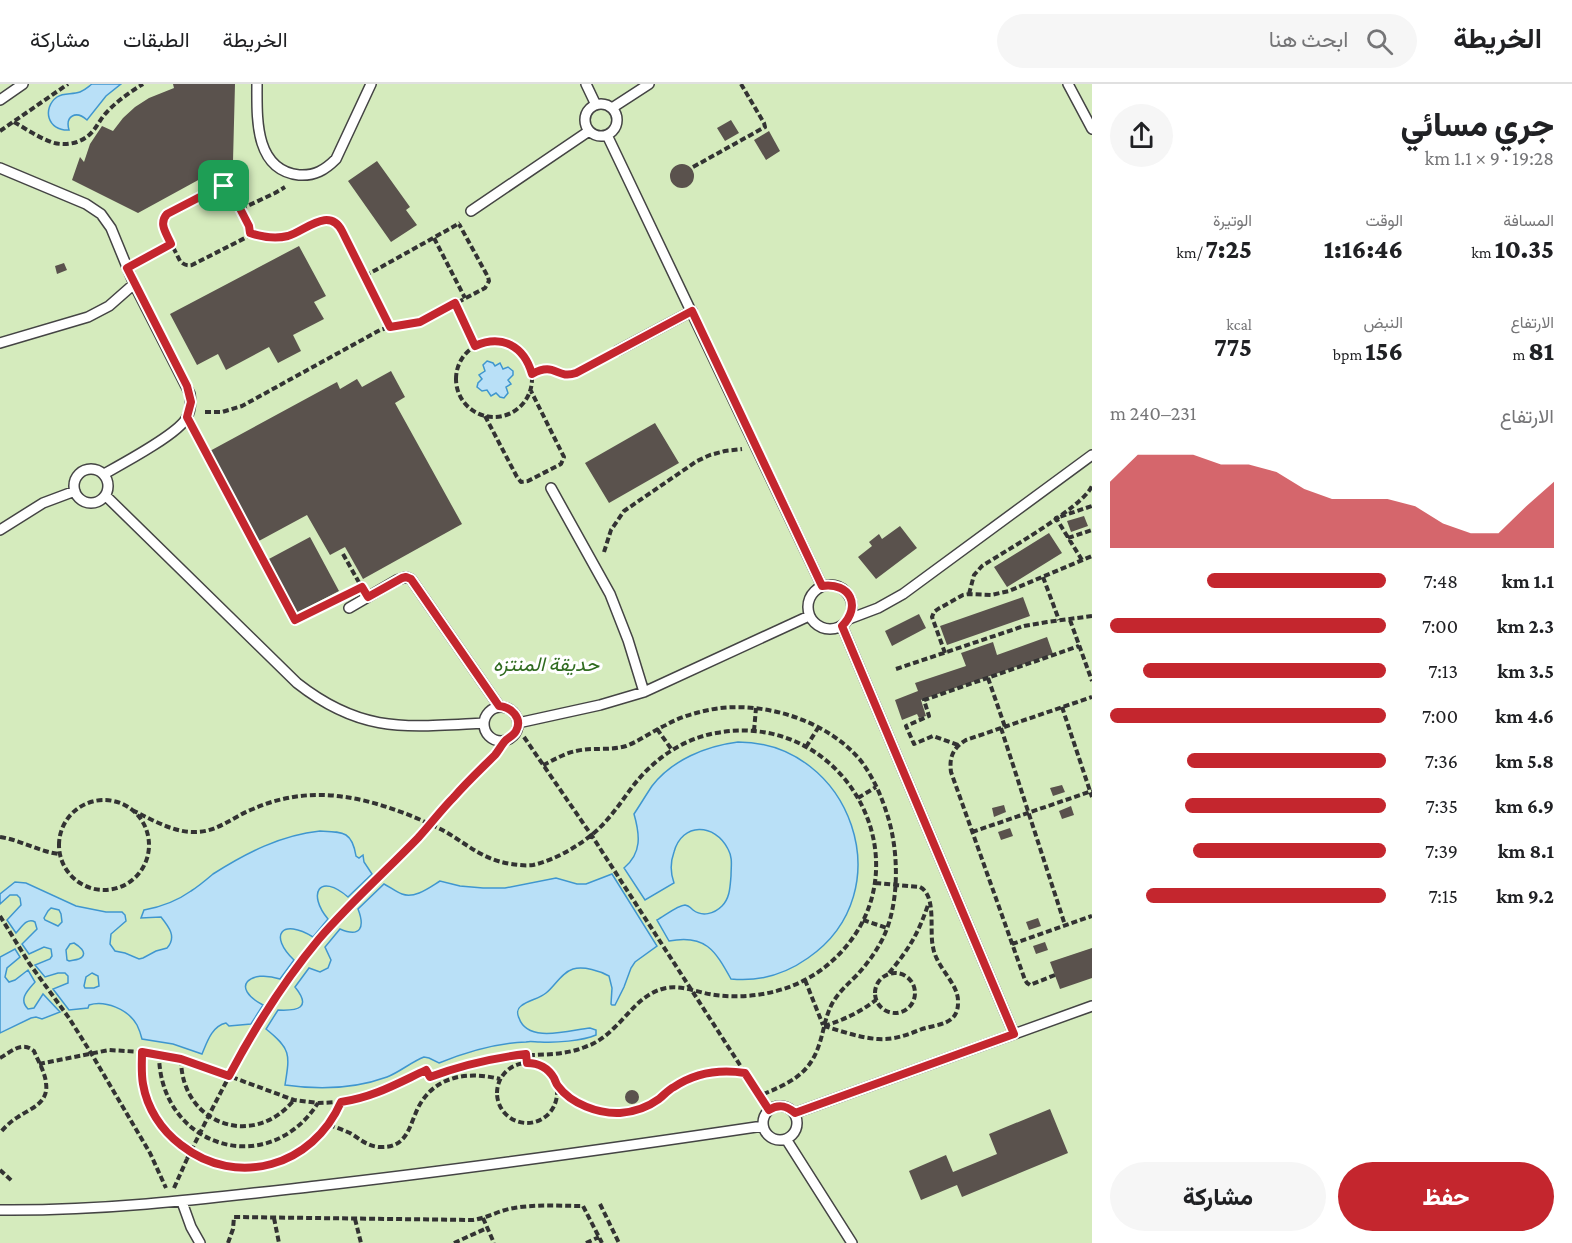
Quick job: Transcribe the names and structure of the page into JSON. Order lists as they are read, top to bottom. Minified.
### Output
{"parks":["حديقة المنتزه"],"page":{"header":"الخريطة","search":"ابحث هنا","nav":["الخريطة","الطبقات","مشاركة"],"heading":["جري مسائي","19:28 · 9 × 1.1 km"],"stats":[["المسافة","10.35 km"],["الوقت","1:16:46"],["الوتيرة","7:25 /km"],["الارتفاع","81 m"],["النبض","156 bpm"],["kcal","775"]],"chart":["الارتفاع","231–240 m"],"list":[{"name":"1.1 km","note":"7:48"},{"name":"2.3 km","note":"7:00"},{"name":"3.5 km","note":"7:13"},{"name":"4.6 km","note":"7:00"},{"name":"5.8 km","note":"7:36"},{"name":"6.9 km","note":"7:35"},{"name":"8.1 km","note":"7:39"},{"name":"9.2 km","note":"7:15"}],"buttons":["حفظ","مشاركة"]}}
